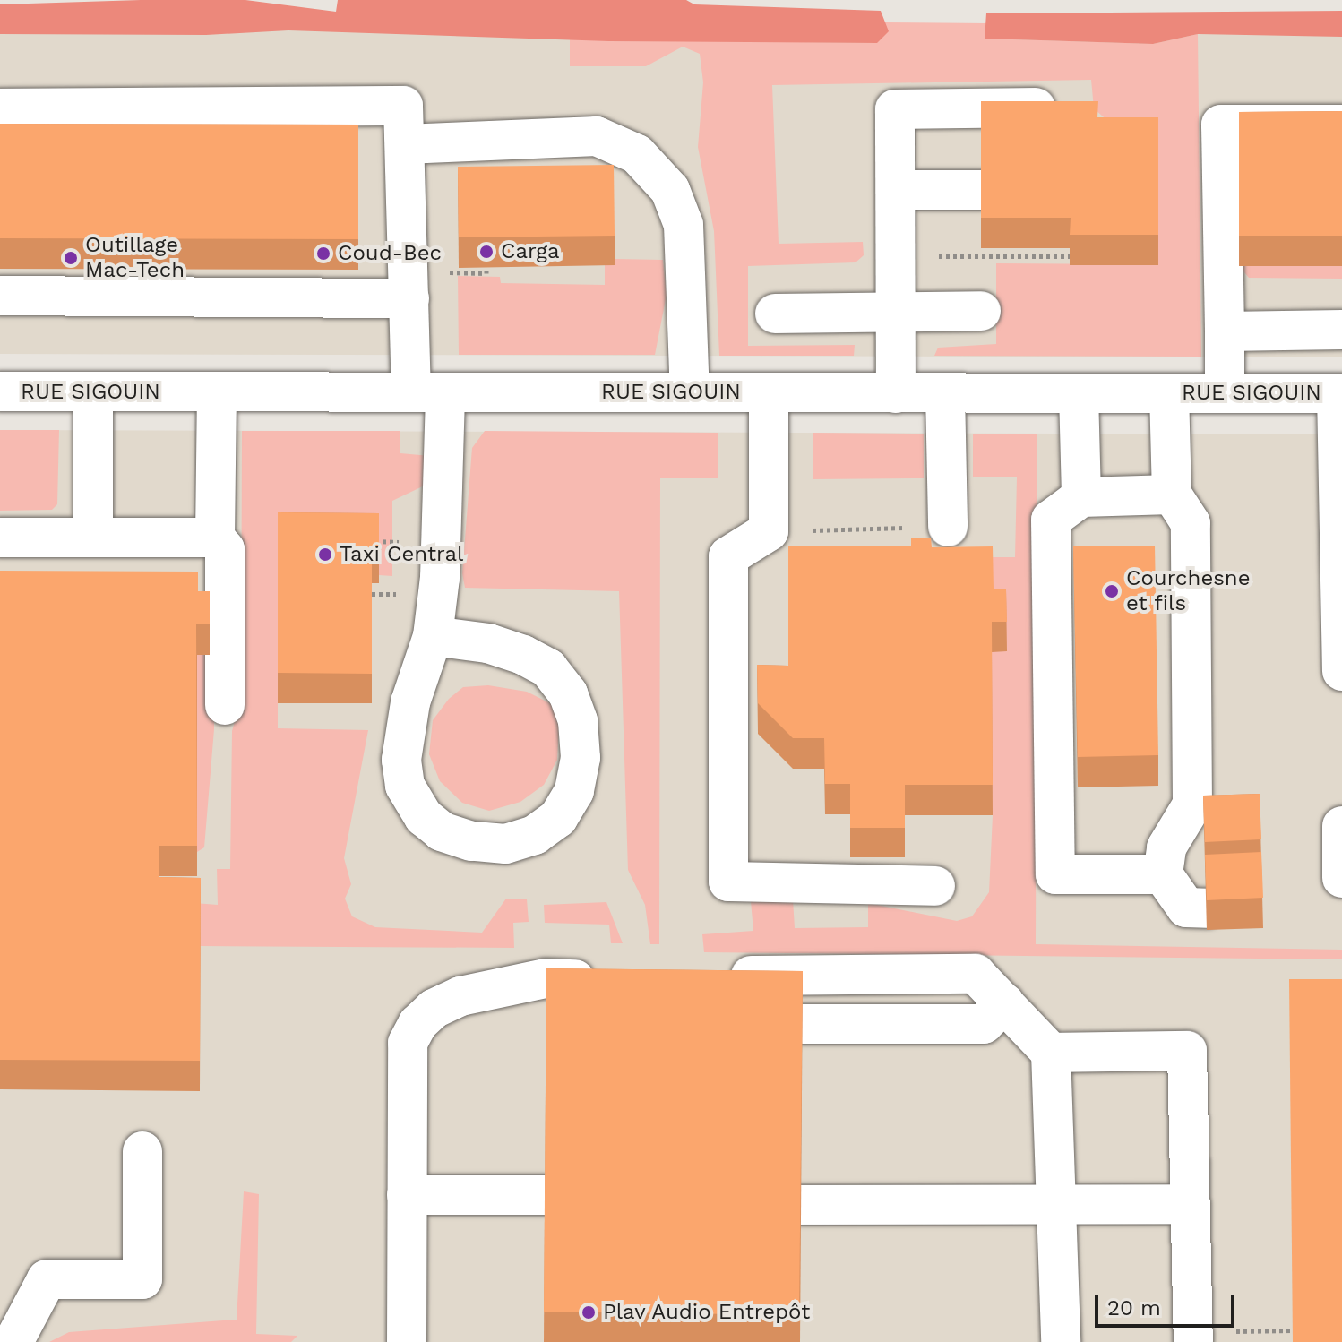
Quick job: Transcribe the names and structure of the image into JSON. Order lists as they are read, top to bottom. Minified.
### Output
{"streets":{"street":["RUE SIGOUIN"]},"places":["Carga","Coud-Bec","Outillage Mac-Tech","Taxi Central","Courchesne et fils","Plav Audio Entrepôt"],"scale_bar":"20 m"}
